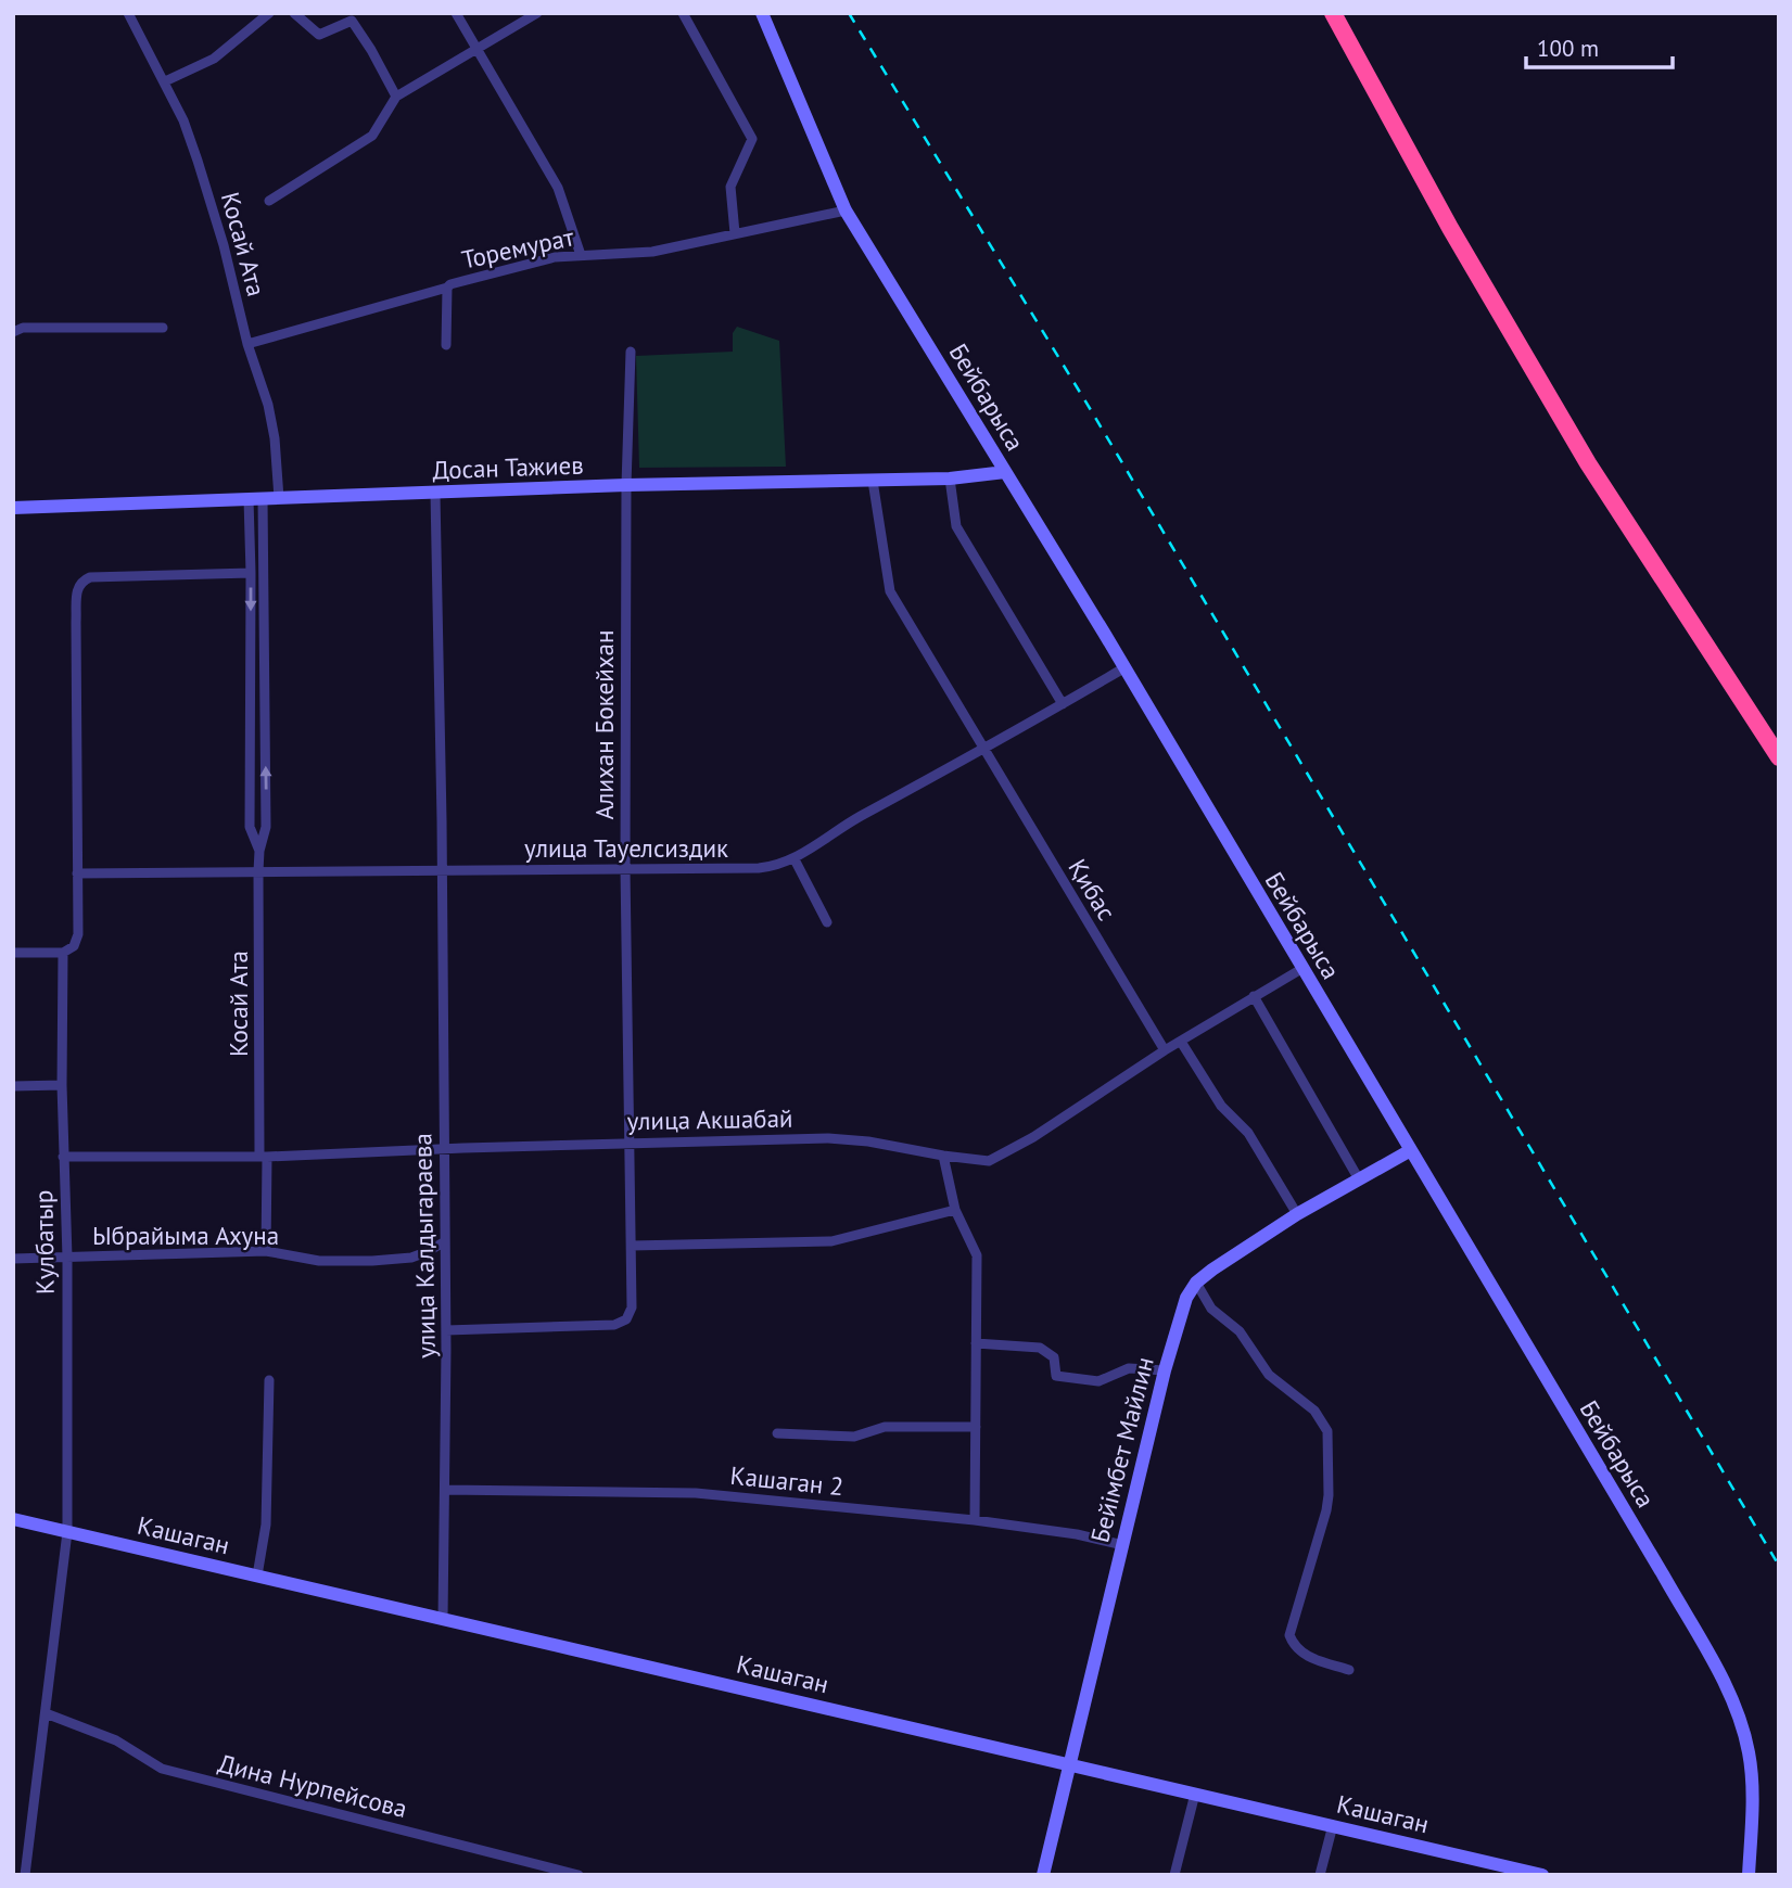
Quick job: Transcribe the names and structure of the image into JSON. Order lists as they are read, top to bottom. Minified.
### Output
{"streets":{"street":["Косай Ата","Торемурат","Бейбарыса","Досан Тажиев","Алихан Бокейхан","улица Тауелсиздик","Қибас","улица Акшабай","Ыбрайыма Ахуна","Кулбатыр","улица Калдыгараева","Бейімбет Майлин","Кашаган 2","Кашаган","Дина Нурпейсова"]},"crossings":[["Косай Ата","Торемурат"],["Косай Ата","Досан Тажиев"],["Косай Ата","улица Тауелсиздик"],["Косай Ата","улица Акшабай"],["Косай Ата","Ыбрайыма Ахуна"],["Торемурат","Бейбарыса"],["Бейбарыса","Досан Тажиев"],["Бейбарыса","улица Тауелсиздик"],["Бейбарыса","улица Акшабай"],["Бейбарыса","Бейімбет Майлин"],["Досан Тажиев","Алихан Бокейхан"],["Досан Тажиев","Қибас"],["Досан Тажиев","улица Калдыгараева"],["Алихан Бокейхан","улица Тауелсиздик"],["Алихан Бокейхан","улица Акшабай"],["Алихан Бокейхан","улица Калдыгараева"],["улица Тауелсиздик","Қибас"],["улица Тауелсиздик","улица Калдыгараева"],["Қибас","улица Акшабай"],["улица Акшабай","Кулбатыр"],["улица Акшабай","улица Калдыгараева"],["Ыбрайыма Ахуна","Кулбатыр"],["Ыбрайыма Ахуна","улица Калдыгараева"],["Кулбатыр","Кашаган"],["Кулбатыр","Дина Нурпейсова"],["улица Калдыгараева","Кашаган 2"],["улица Калдыгараева","Кашаган"],["Бейімбет Майлин","Кашаган 2"],["Бейімбет Майлин","Кашаган"]],"scale_bar":"100 m"}
